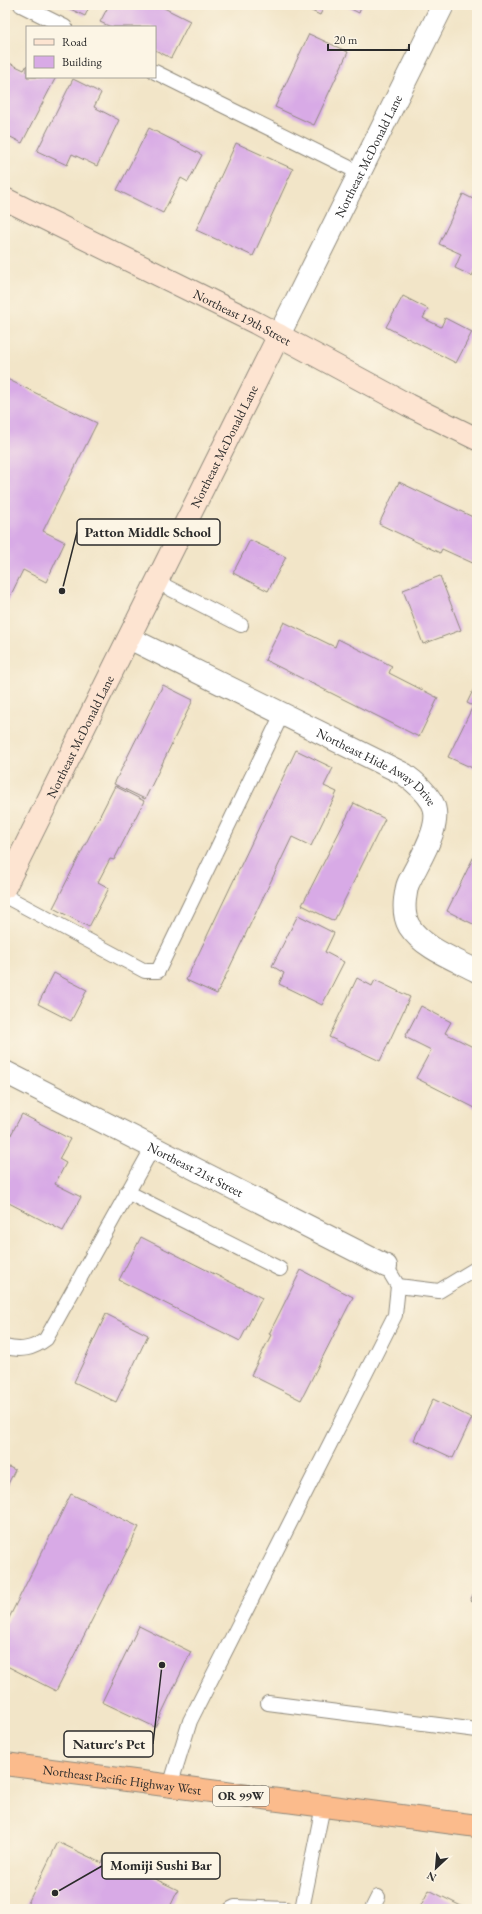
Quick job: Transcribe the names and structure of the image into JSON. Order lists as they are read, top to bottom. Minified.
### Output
{"streets":{"highway":["Northeast Pacific Highway West","OR 99W"],"street":["Northeast McDonald Lane","Northeast 19th Street","Northeast Hide Away Drive","Northeast 21st Street"]},"crossings":[["Northeast McDonald Lane","Northeast 19th Street"],["Northeast McDonald Lane","Northeast Hide Away Drive"]],"places":["Patton Middle School","Nature's Pet","Momiji Sushi Bar"],"legend":["Road","Building"],"scale_bar":"20 m","north":"bottom left"}
